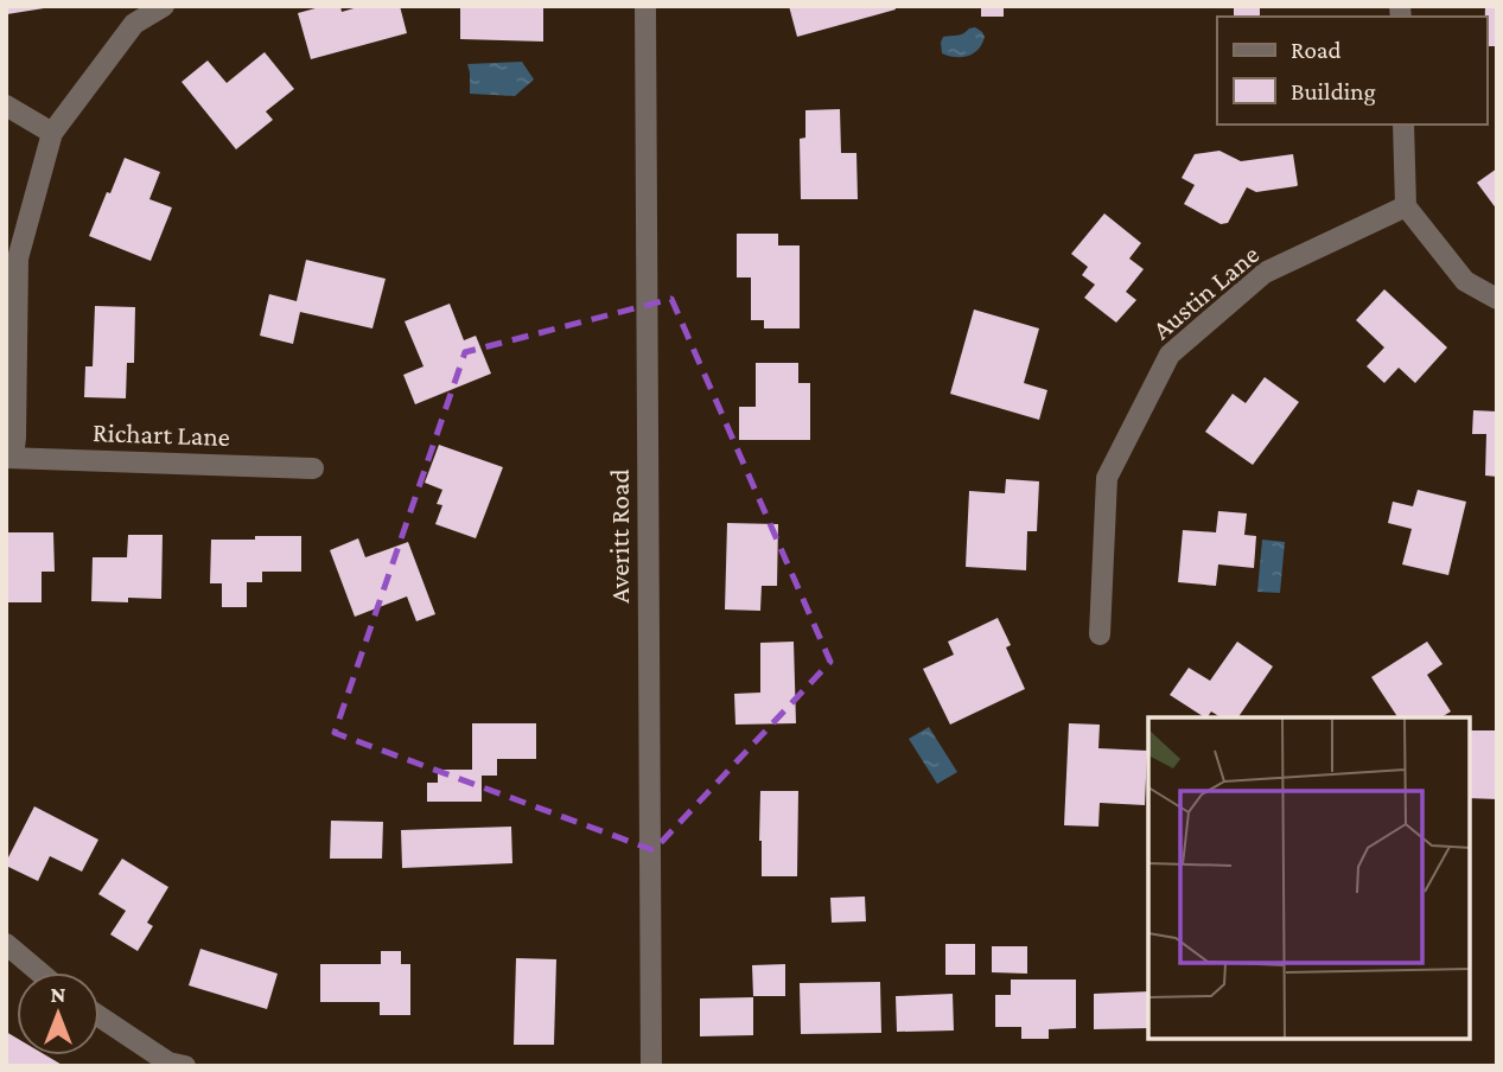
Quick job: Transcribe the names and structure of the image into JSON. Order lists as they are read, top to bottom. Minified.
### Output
{"streets":{"street":["Austin Lane","Richart Lane","Averitt Road"]},"legend":["Road","Building"],"north":"top"}
